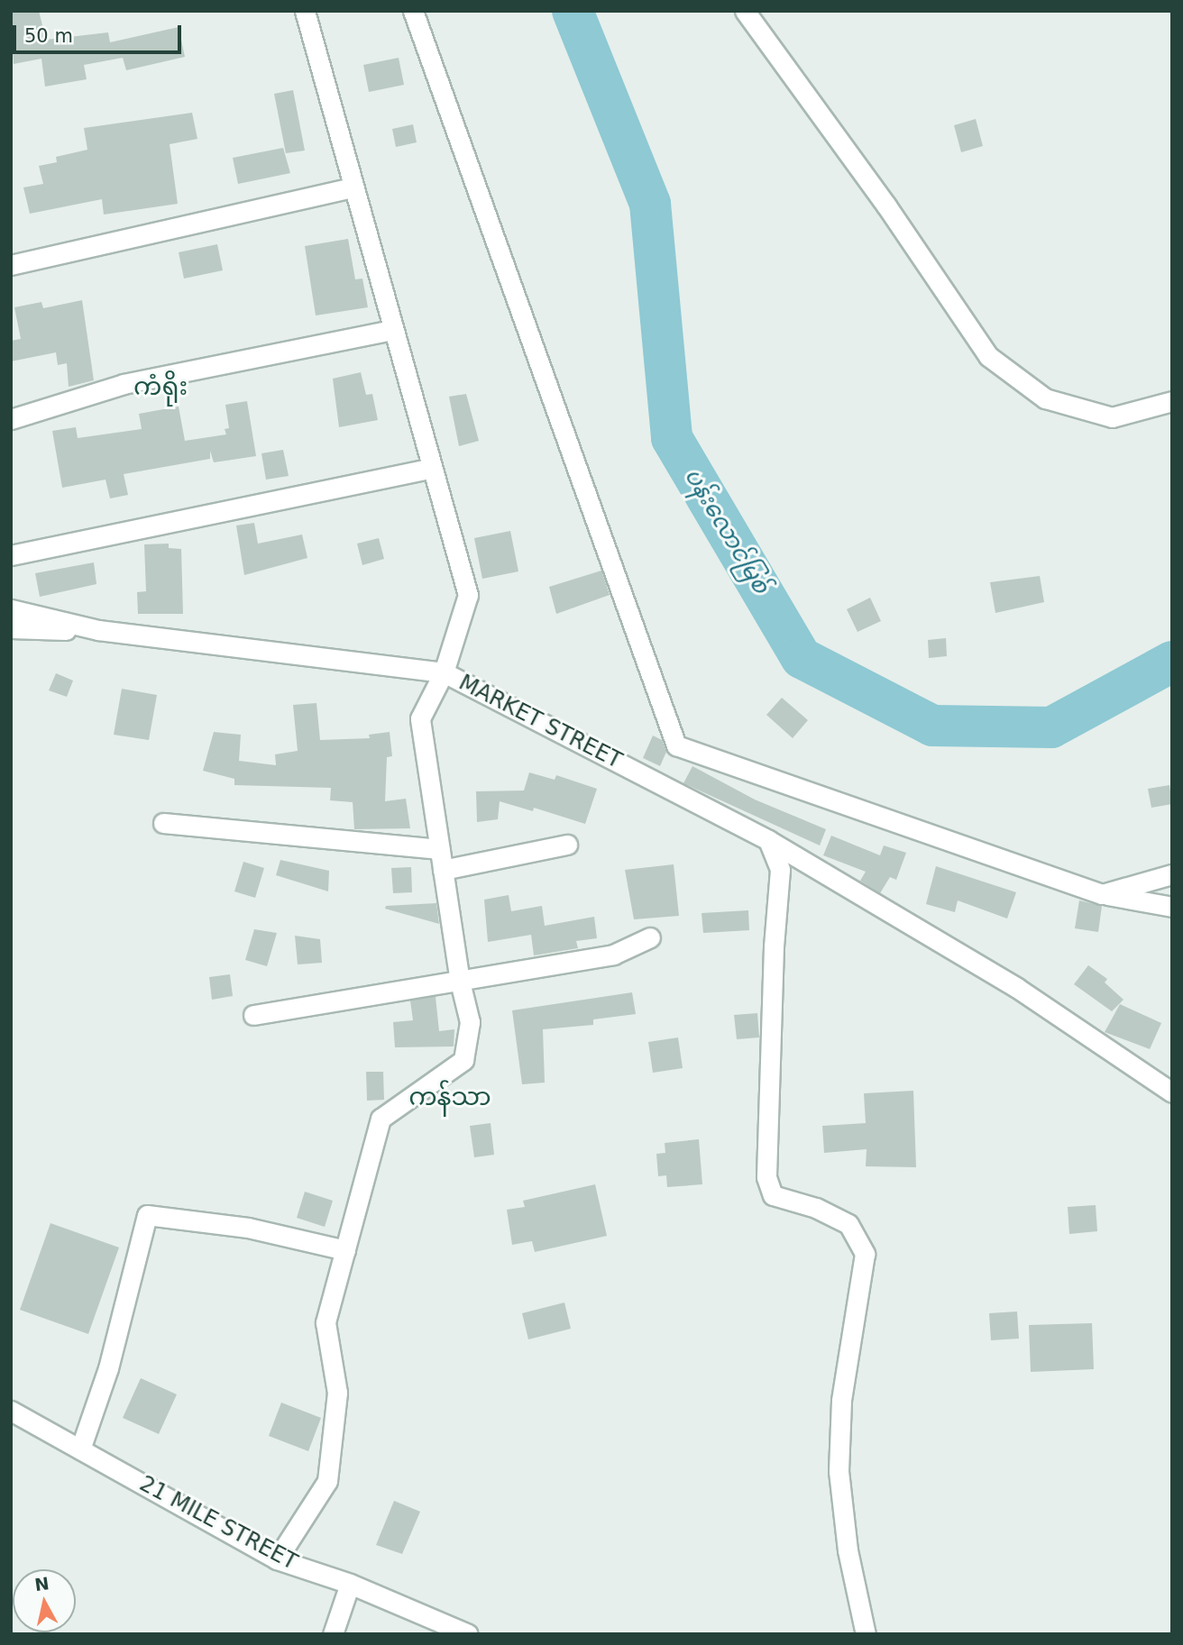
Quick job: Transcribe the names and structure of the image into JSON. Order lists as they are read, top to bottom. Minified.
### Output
{"streets":{"street":["MARKET STREET","21 MILE STREET"]},"districts":["ကံရိုး","ကန်သာ"],"water":["ပန်းလောင်မြစ်"],"scale_bar":"50 m","north":"top"}
